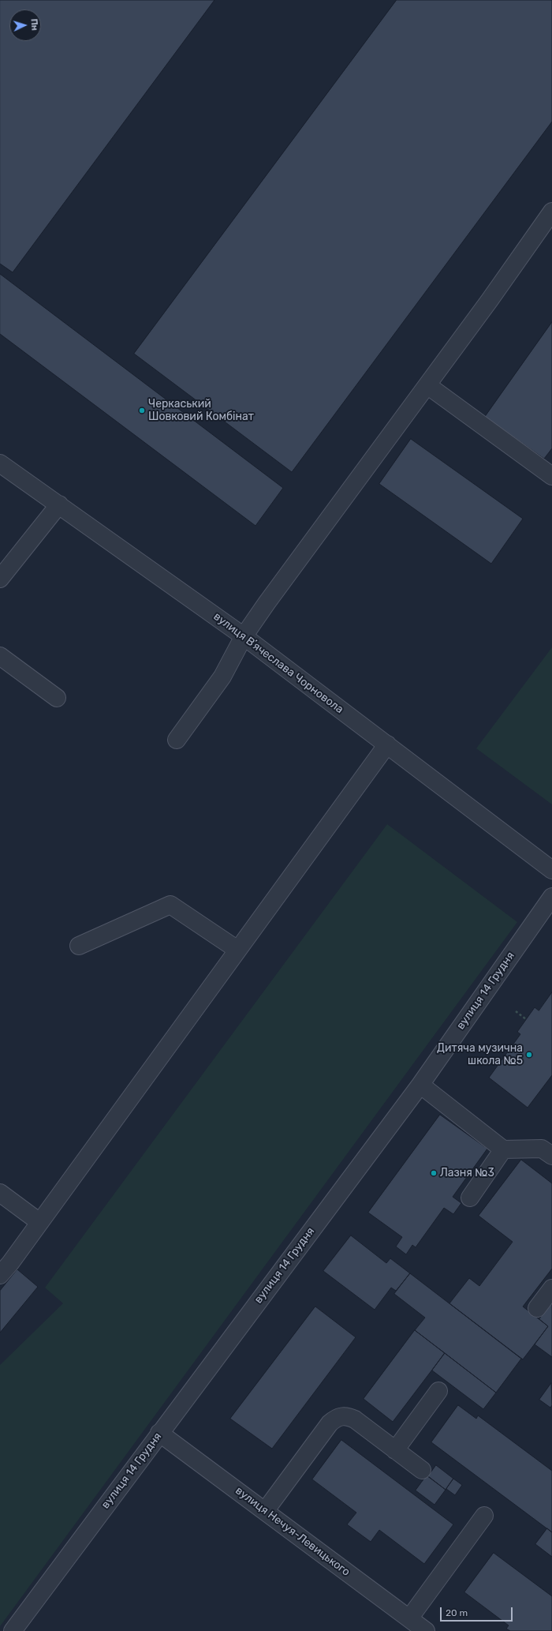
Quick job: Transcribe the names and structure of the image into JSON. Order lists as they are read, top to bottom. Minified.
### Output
{"streets":{"street":["вулиця Вʼячеслава Чорновола","вулиця 14 Грудня","вулиця Нечуя-Левицького"]},"crossings":[["вулиця 14 Грудня","вулиця Нечуя-Левицького"]],"places":["Черкаський Шовковий Комбінат","Дитяча музична школа №5","Лазня №3"],"scale_bar":"20 m","north":"right"}
